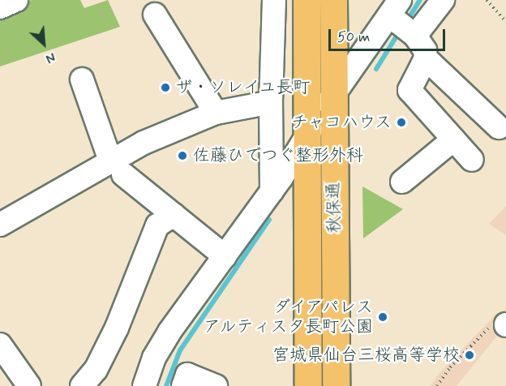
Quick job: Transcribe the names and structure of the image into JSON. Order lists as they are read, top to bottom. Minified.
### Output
{"streets":{"highway":["秋保通"]},"places":["ザ・ソレイユ長町","チャコハウス","佐藤ひでつぐ整形外科","ダイアパレス アルティスタ長町公園","宮城県仙台三桜高等学校"],"scale_bar":"50 m","north":"bottom right"}
